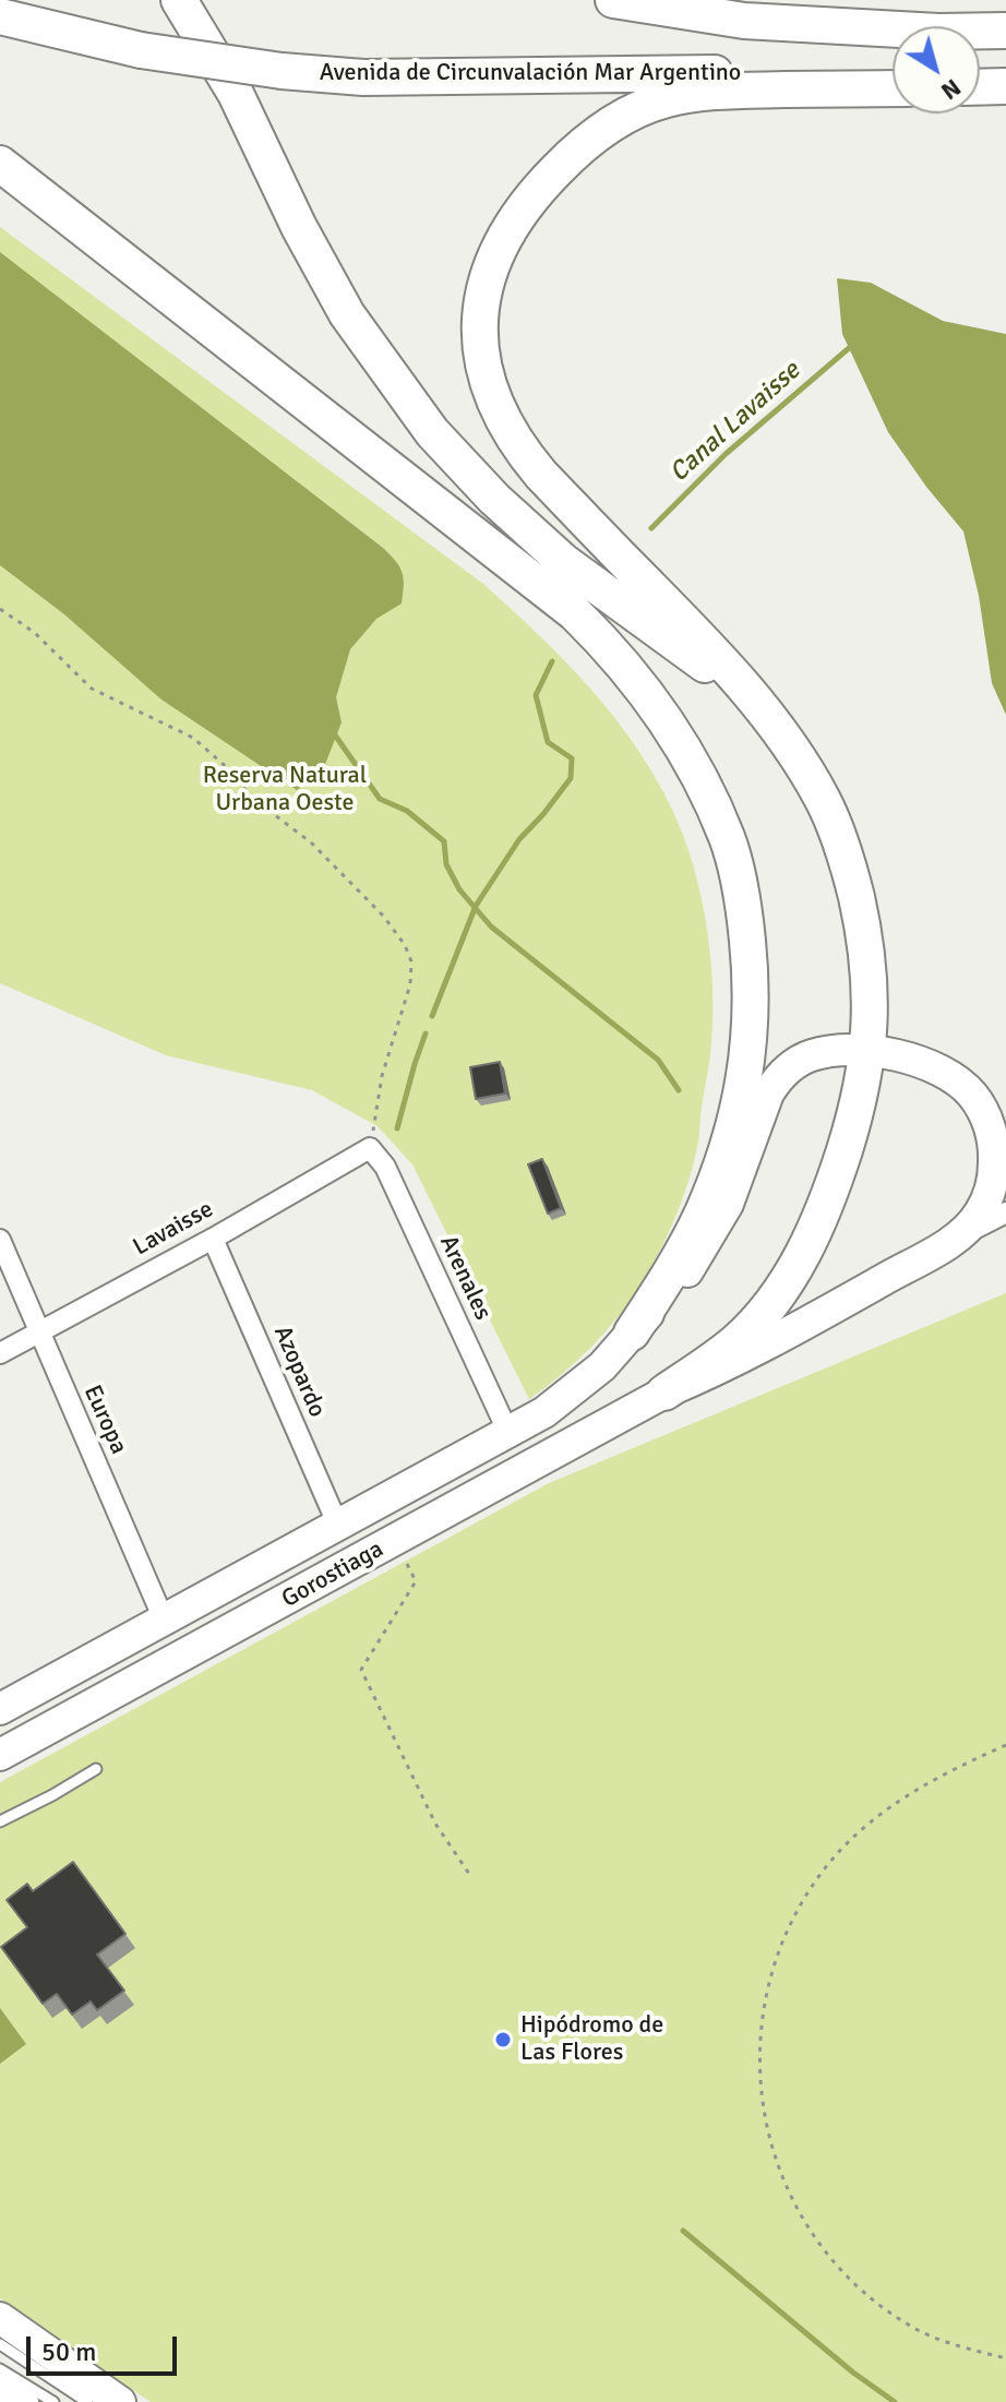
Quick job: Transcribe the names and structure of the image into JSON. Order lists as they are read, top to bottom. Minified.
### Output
{"streets":{"highway":["Avenida de Circunvalación Mar Argentino"],"main road":["Gorostiaga"],"street":["Lavaisse","Arenales","Azopardo","Europa"]},"crossings":[["Lavaisse","Arenales"],["Lavaisse","Azopardo"],["Lavaisse","Europa"],["Arenales","Gorostiaga"],["Azopardo","Gorostiaga"],["Europa","Gorostiaga"]],"water":["Canal Lavaisse"],"parks":["Reserva Natural Urbana Oeste"],"places":["Hipódromo de Las Flores"],"scale_bar":"50 m","north":"bottom right"}
